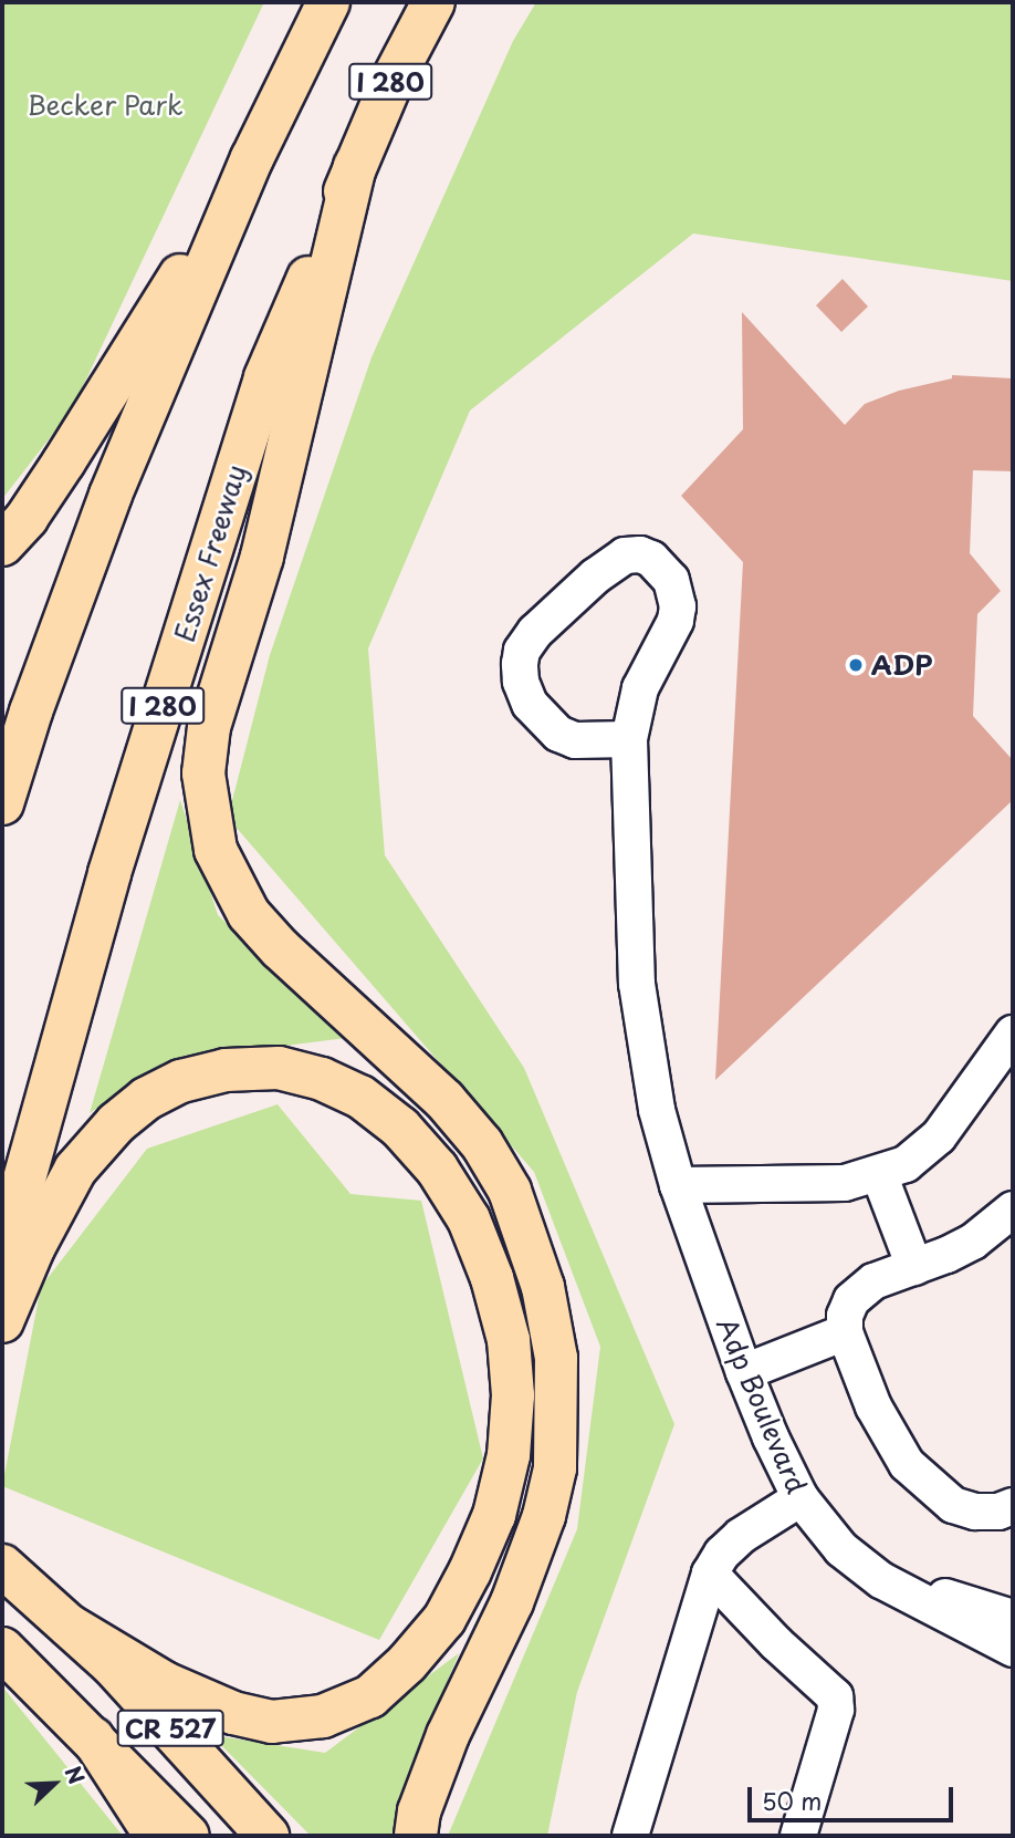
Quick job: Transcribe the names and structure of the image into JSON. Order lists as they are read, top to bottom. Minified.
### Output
{"streets":{"main road":["I 280","Essex Freeway","CR 527"],"street":["Adp Boulevard"]},"parks":["Becker Park"],"places":["ADP"],"scale_bar":"50 m","north":"top right"}
